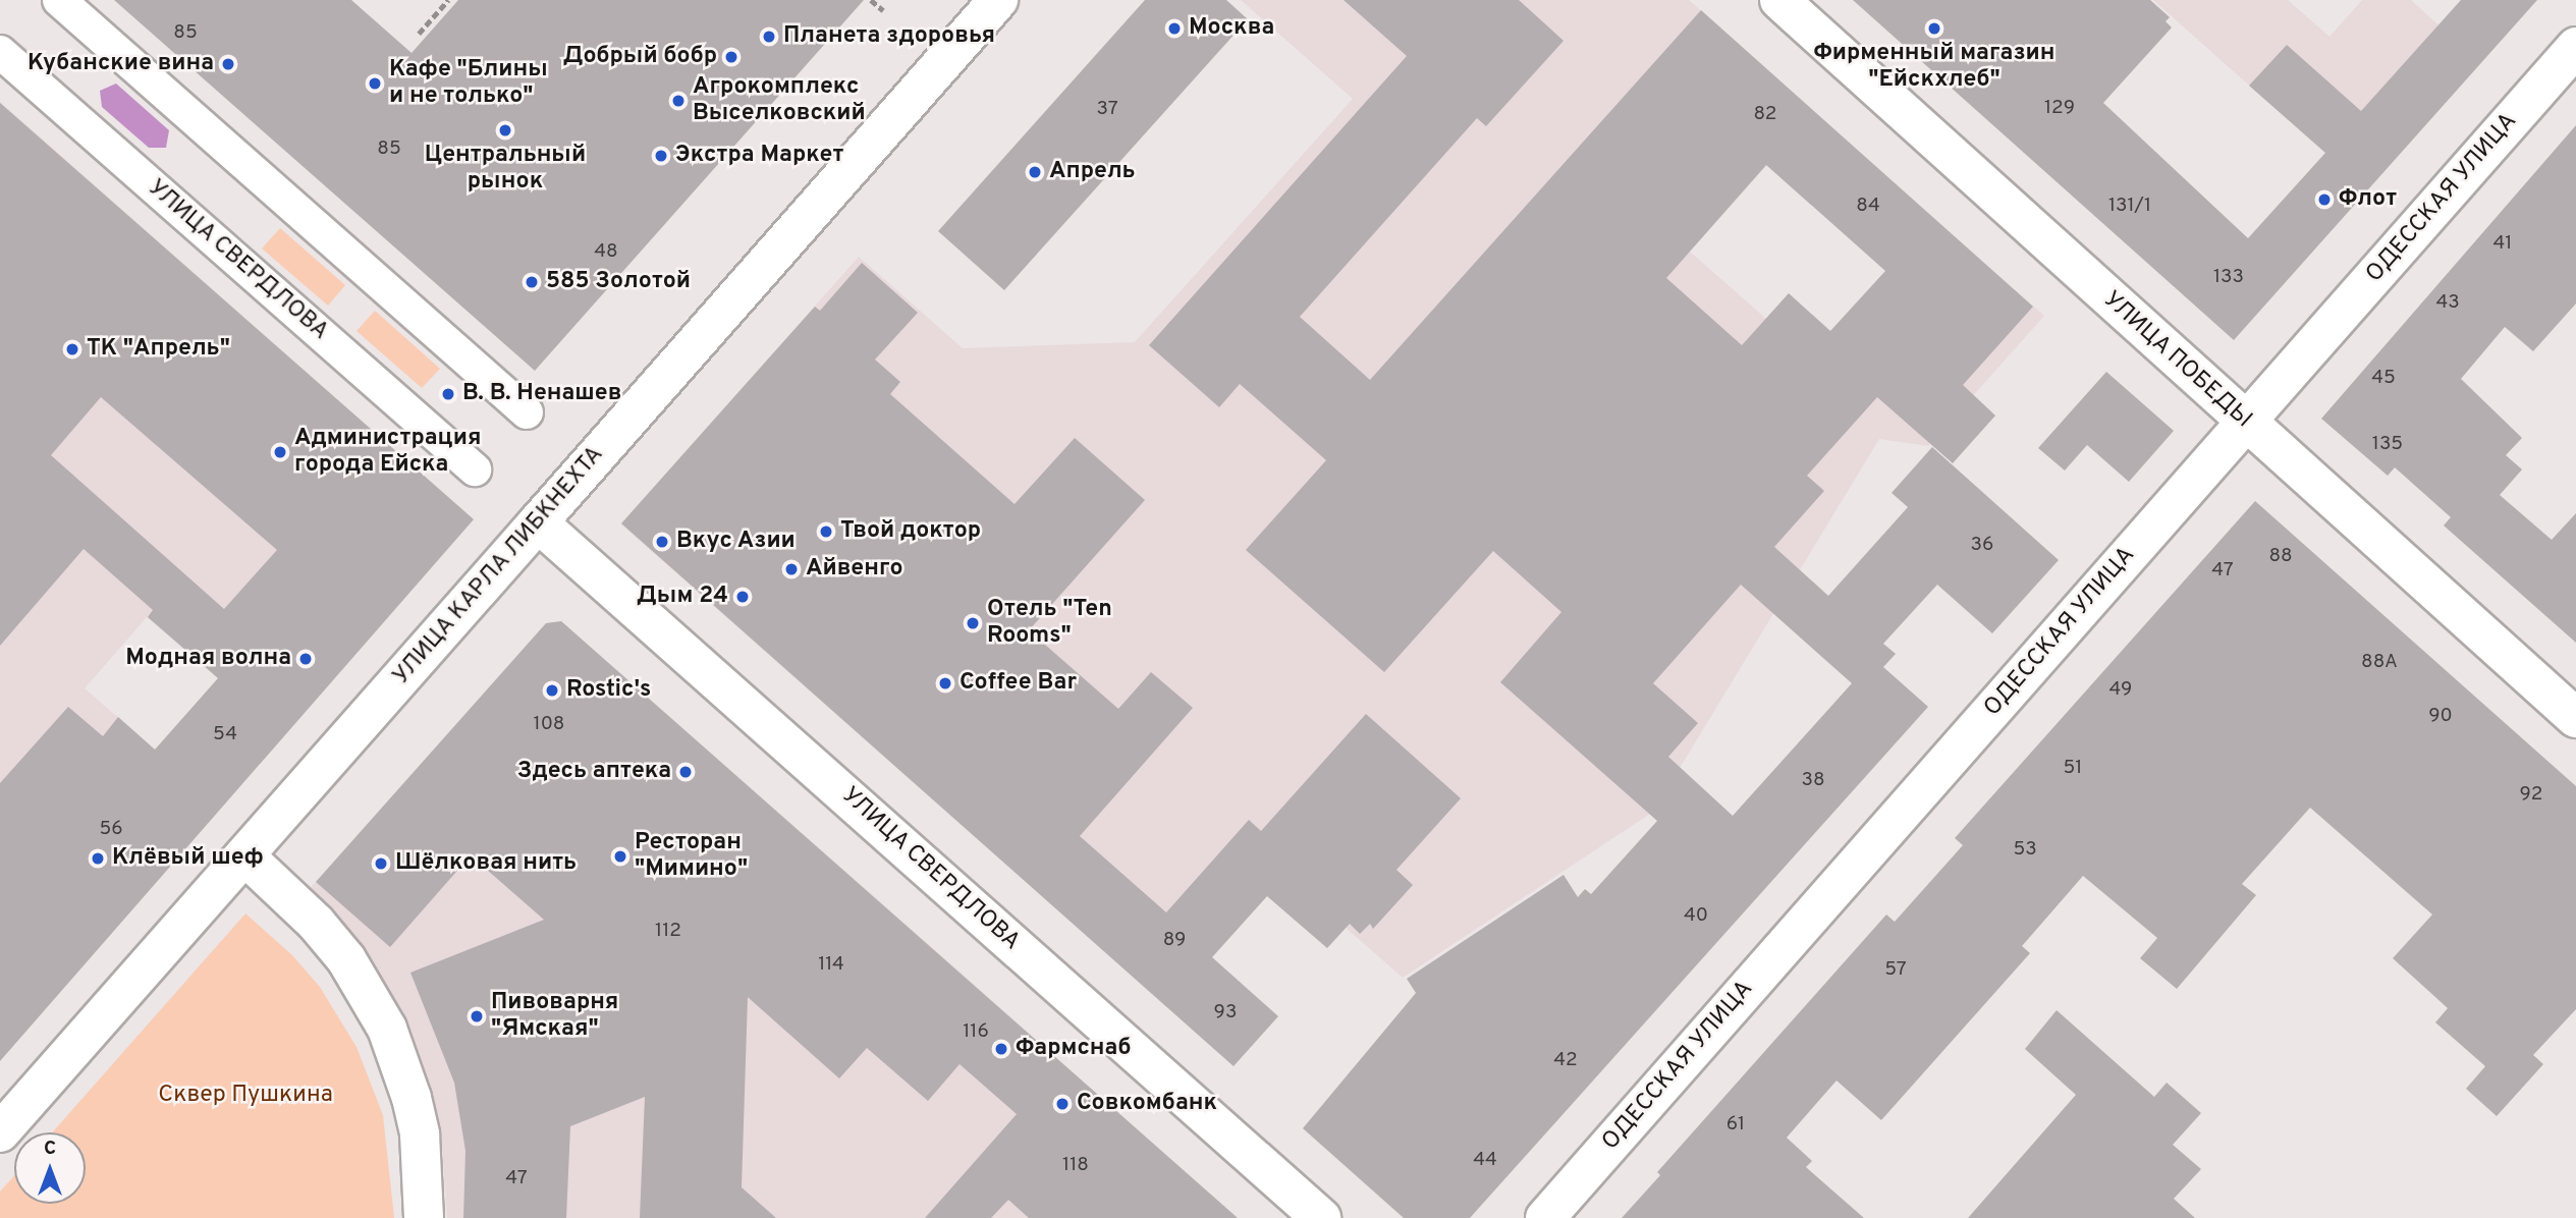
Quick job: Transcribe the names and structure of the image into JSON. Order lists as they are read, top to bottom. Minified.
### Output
{"streets":{"street":["ОДЕССКАЯ УЛИЦА","УЛИЦА СВЕРДЛОВА","УЛИЦА ПОБЕДЫ","УЛИЦА КАРЛА ЛИБКНЕХТА"]},"crossings":[["ОДЕССКАЯ УЛИЦА","УЛИЦА ПОБЕДЫ"],["УЛИЦА СВЕРДЛОВА","УЛИЦА КАРЛА ЛИБКНЕХТА"]],"parks":["Сквер Пушкина"],"places":["Москва","Фирменный магазин \"Ейскхлеб\"","Планета здоровья","Добрый бобр","Кубанские вина","Кафе \"Блины и не только\"","Агрокомплекс Выселковский","Центральный рынок","Экстра Маркет","Апрель","Флот","585 Золотой","ТК \"Апрель\"","В. В. Ненашев","Администрация города Ейска","Твой доктор","Вкус Азии","Айвенго","Дым 24","Отель \"Ten Rooms\"","Модная волна","Coffee Bar","Rostic's","Здесь аптека","Ресторан \"Мимино\"","Клёвый шеф","Шёлковая нить","Пивоварня \"Ямская\"","Фармснаб","Совкомбанк"],"house_numbers":["85","129","37","82","85","84","131/1","41","48","133","43","45","135","36","88","47","88А","49","90","108","54","51","38","92","56","53","40","112","89","114","57","93","116","42","61","44","118","47"],"north":"top"}
